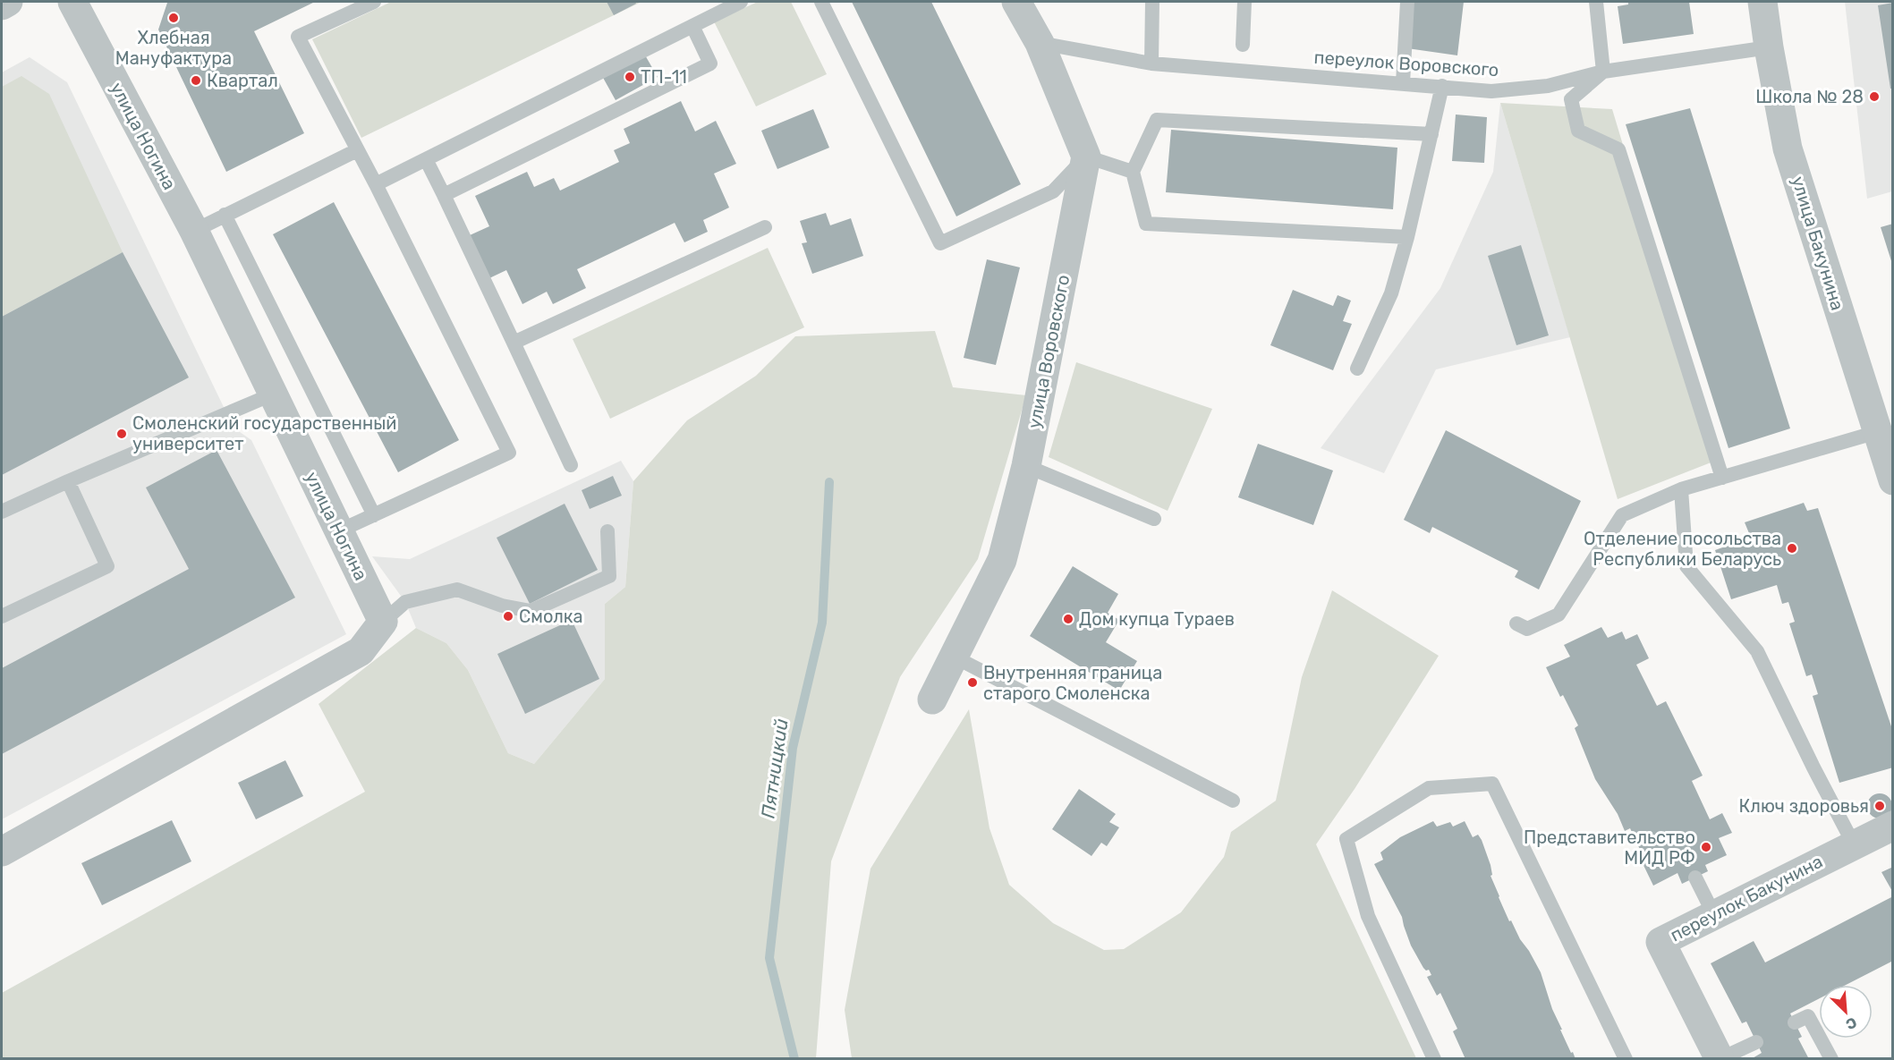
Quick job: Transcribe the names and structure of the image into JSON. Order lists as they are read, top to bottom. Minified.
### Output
{"streets":{"street":["улица Ногина","улица Бакунина","улица Воровского","переулок Бакунина"],"lane":["переулок Воровского"]},"crossings":[["переулок Воровского","улица Бакунина"]],"water":["Пятницкий"],"places":["Хлебная Мануфактура","ТП-11","Квартал","Школа № 28","Смоленский государственный университет","Отделение посольства Республики Беларусь","Смолка","Дом купца Тураев","Внутренняя граница старого Смоленска","Ключ здоровья","Представительство МИД РФ"],"north":"bottom right"}
